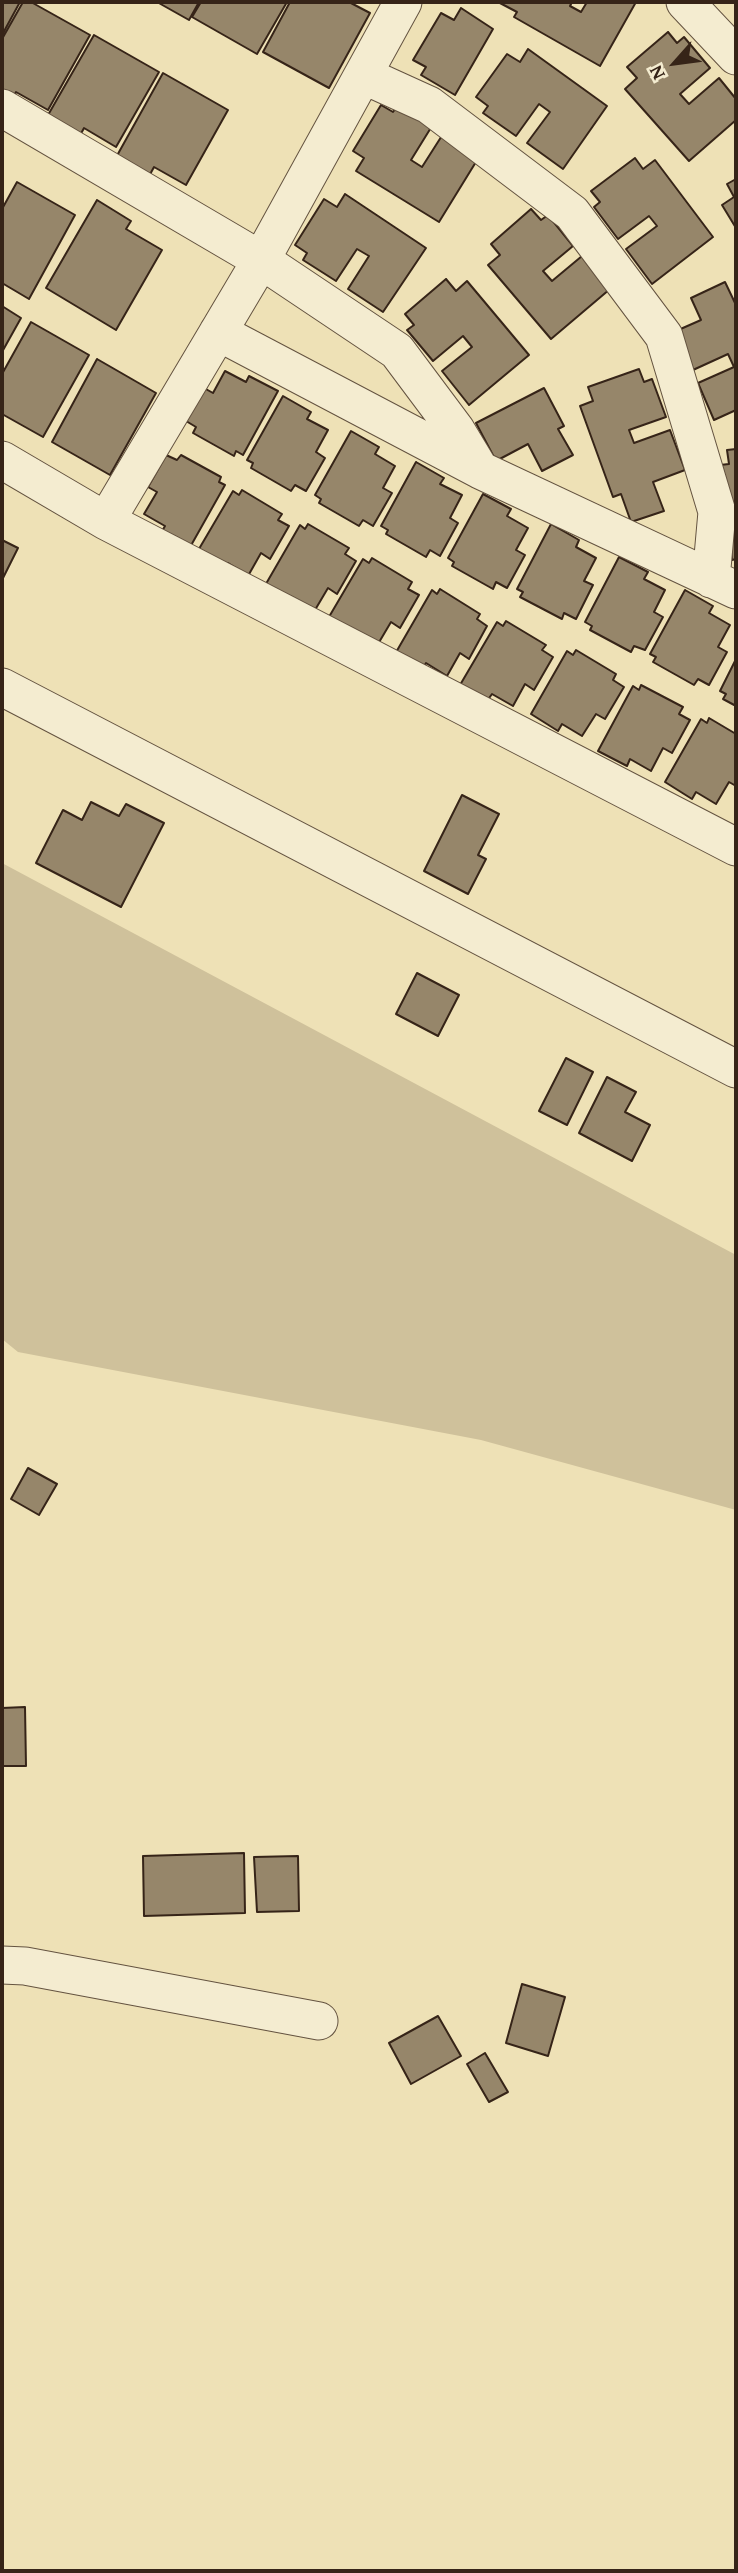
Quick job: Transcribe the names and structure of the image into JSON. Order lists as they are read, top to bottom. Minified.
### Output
{"north":"bottom left"}
